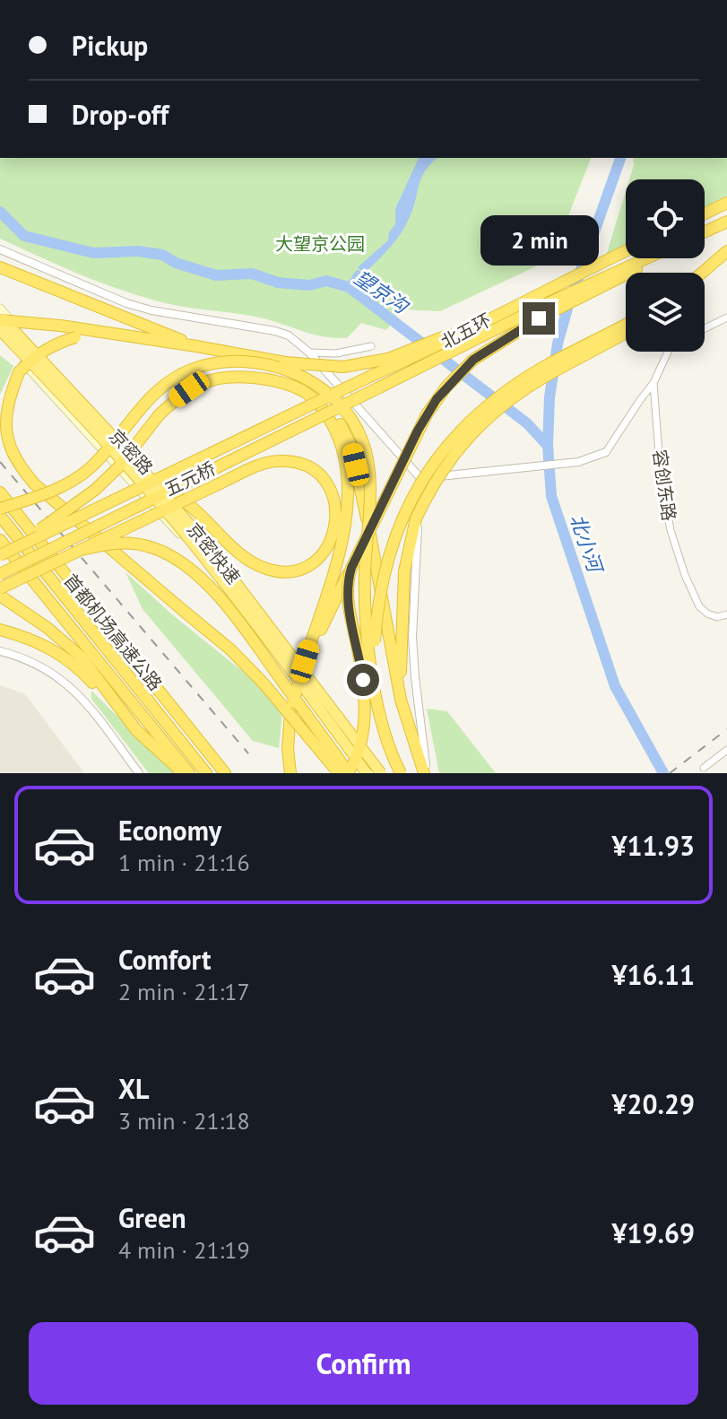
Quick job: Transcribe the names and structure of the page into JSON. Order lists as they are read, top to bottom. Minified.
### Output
{"streets":{"highway":["北五环","五元桥","京密快速","首都机场高速公路"],"main road":["京密路"],"street":["容创东路"]},"crossings":[["北五环","五元桥"],["京密路","京密快速"]],"water":["望京沟","北小河"],"parks":["大望京公园"],"page":{"banner":["Pickup","Drop-off"],"bubble":"2 min","list":[{"name":"Economy","note":"1 min · 21:16","value":"¥11.93"},{"name":"Comfort","note":"2 min · 21:17","value":"¥16.11"},{"name":"XL","note":"3 min · 21:18","value":"¥20.29"},{"name":"Green","note":"4 min · 21:19","value":"¥19.69"}],"buttons":"Confirm"}}
